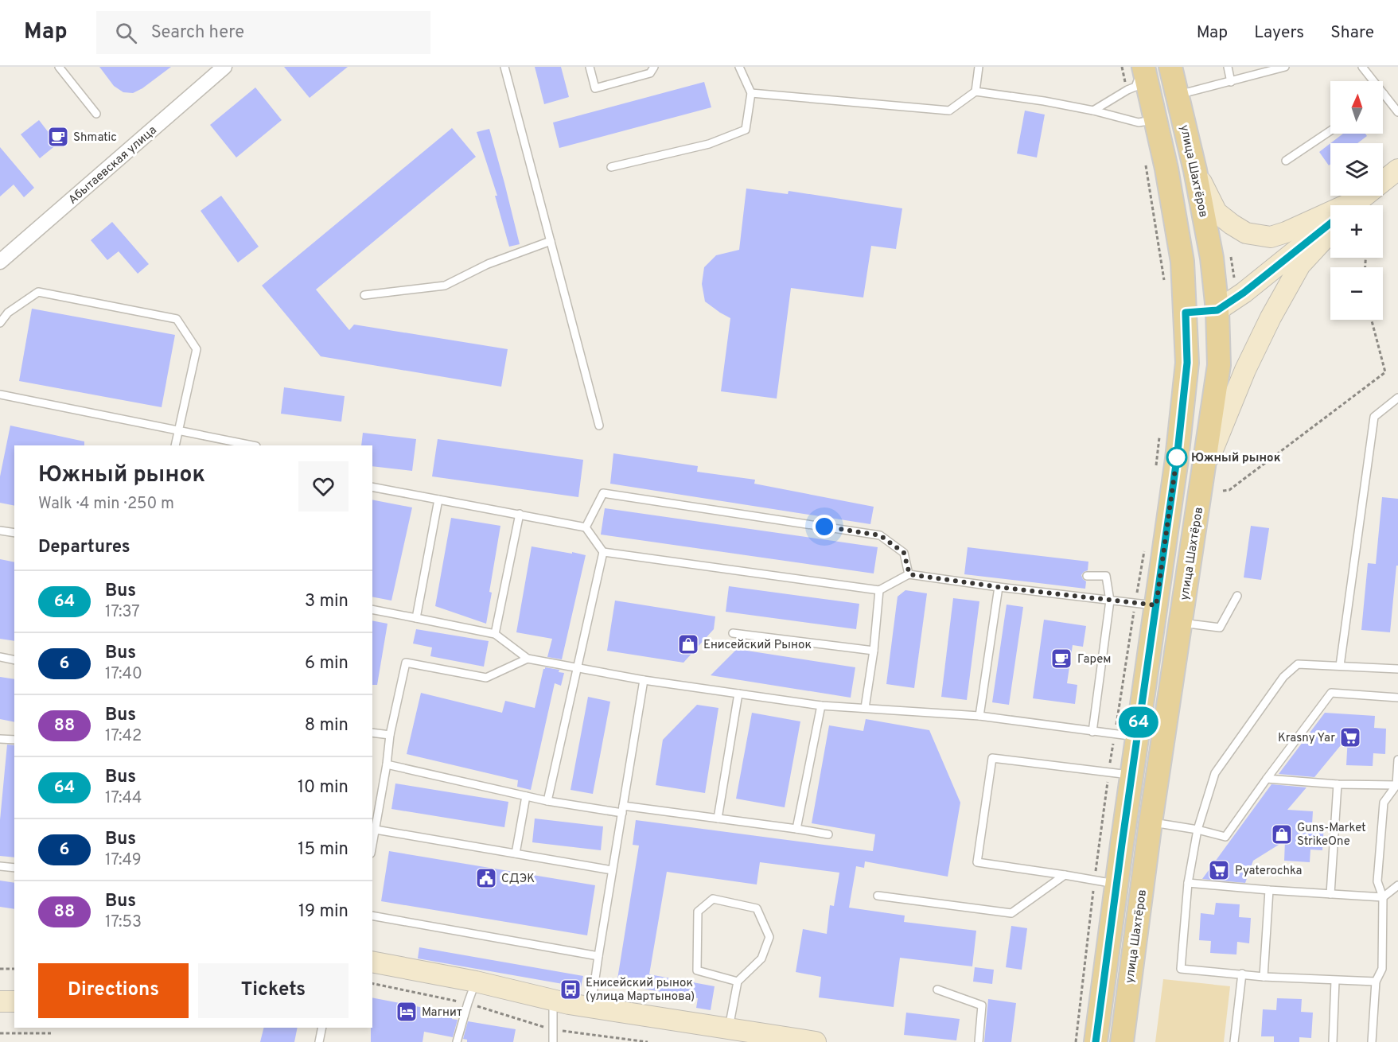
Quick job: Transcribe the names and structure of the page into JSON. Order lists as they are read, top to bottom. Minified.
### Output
{"streets":{"main road":["улица Шахтёров"],"street":["Абытаевская улица"]},"places":{"cafe":["Shmatic","Гарем"],"other":["Южный рынок"],"shop":["Енисейский Рынок","Guns-Market StrikeOne"],"supermarket":["Krasny Yar","Pyaterochka"],"public building":["СДЭК"],"bus stop":["Енисейский рынок (улица Мартынова)"],"hotel":["Магнит"]},"lines":["bus line 64"],"north":"top","page":{"header":"Map","search":"Search here","nav":["Map","Layers","Share"],"on_map":"64","map_buttons":["+","−"],"heading":[["Южный рынок","Walk · 4 min · 250 m"],"Departures"],"list":[{"mark":"64","name":"Bus","note":"17:37","value":"3 min"},{"mark":"6","name":"Bus","note":"17:40","value":"6 min"},{"mark":"88","name":"Bus","note":"17:42","value":"8 min"},{"mark":"64","name":"Bus","note":"17:44","value":"10 min"},{"mark":"6","name":"Bus","note":"17:49","value":"15 min"},{"mark":"88","name":"Bus","note":"17:53","value":"19 min"}],"buttons":["Directions","Tickets"]}}
